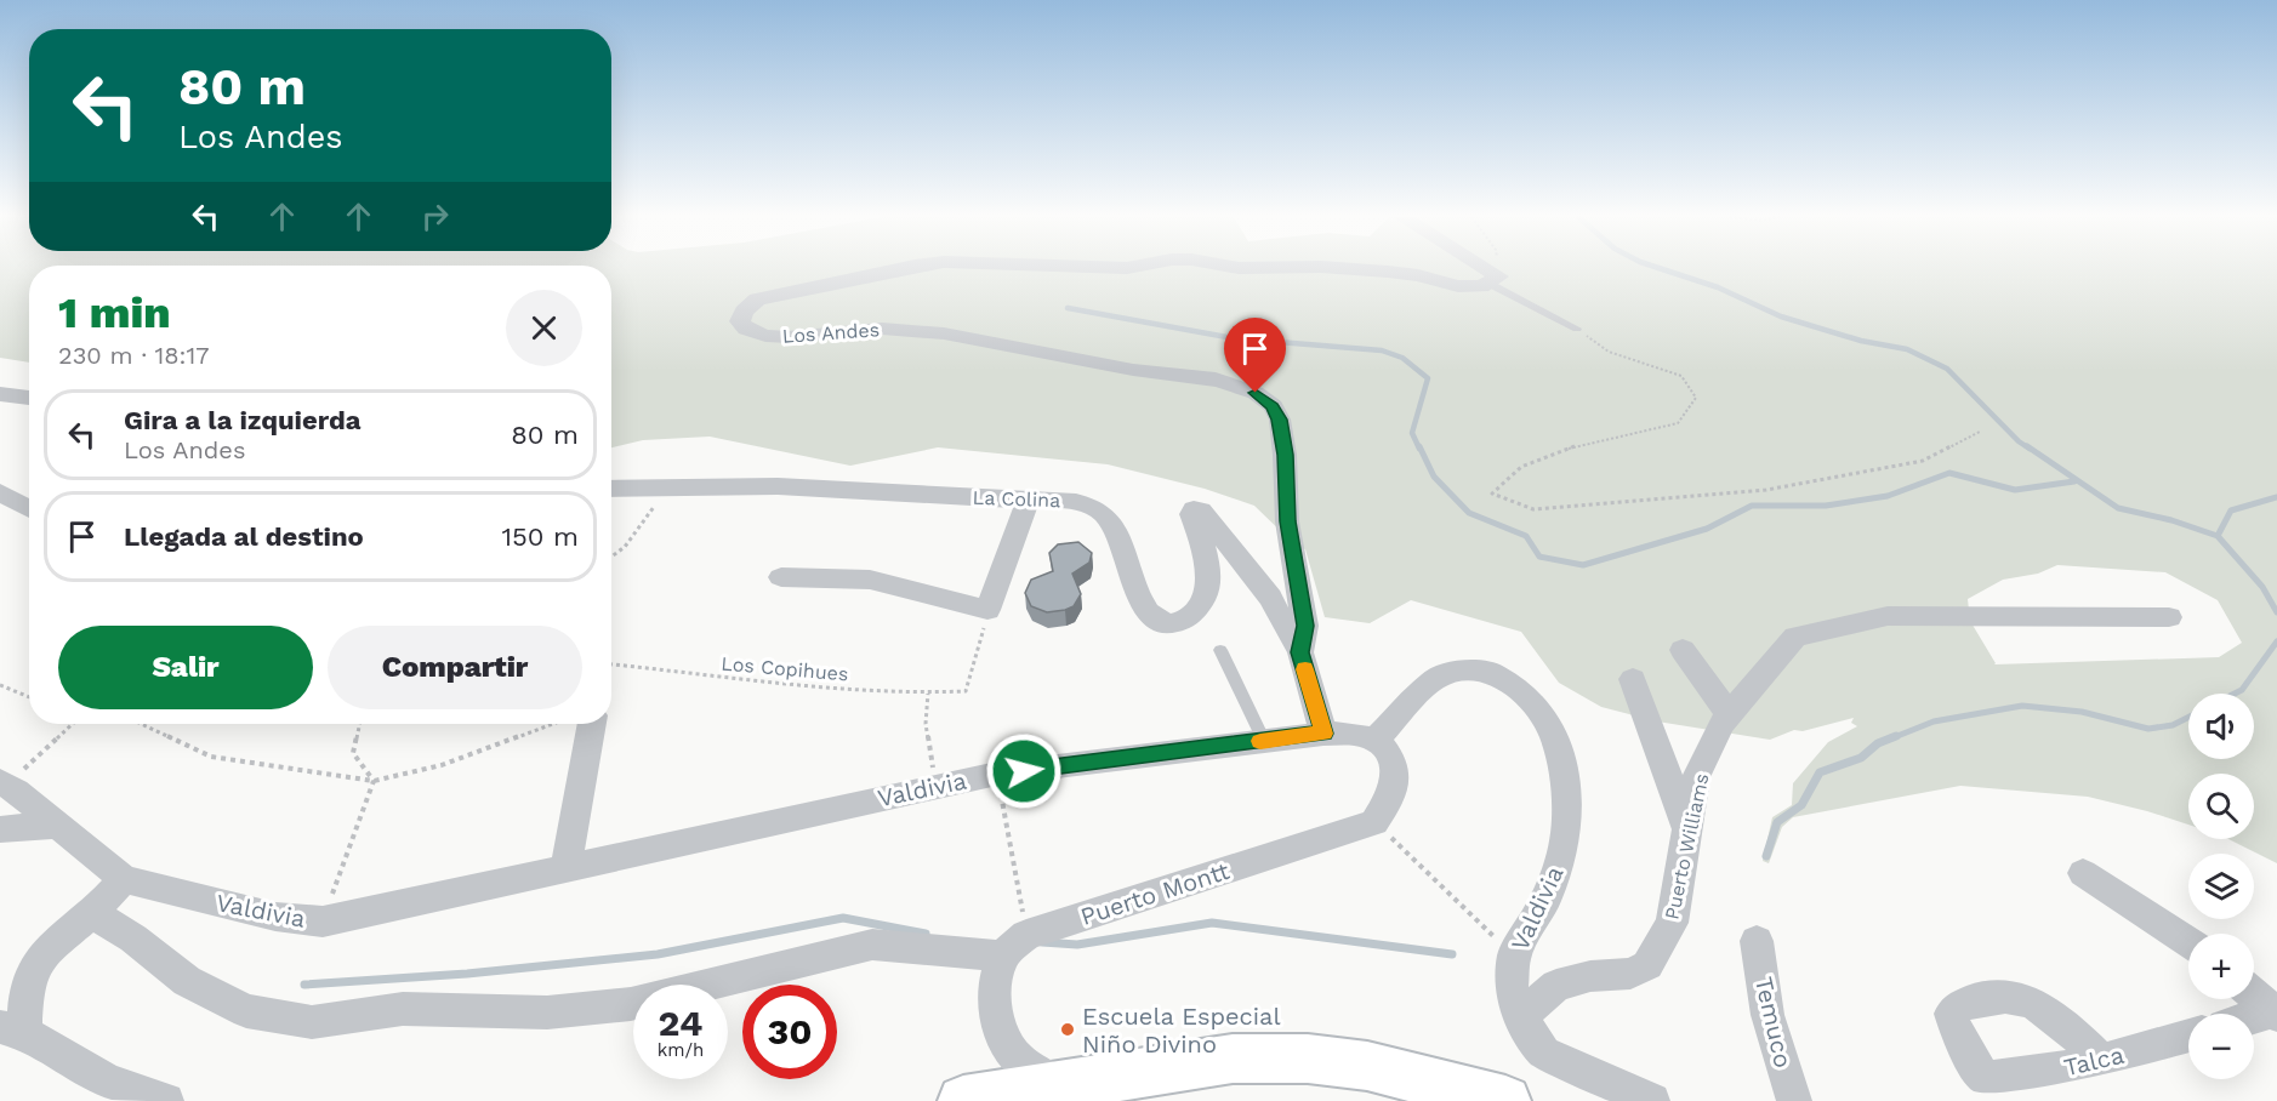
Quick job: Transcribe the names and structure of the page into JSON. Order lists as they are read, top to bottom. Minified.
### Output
{"streets":{"street":["Los Andes","La Colina","Valdivia","Puerto Williams","Puerto Montt","Temuco","Talca"],"path":["Los Copihues"]},"crossings":[["Los Andes","La Colina"],["Los Andes","Valdivia"],["Valdivia","Puerto Williams"]],"places":["Escuela Especial Niño Divino"],"page":{"turn":["80 m","Los Andes"],"heading":["1 min","230 m · 18:17"],"list":[{"name":"Gira a la izquierda","note":"Los Andes","value":"80 m"},{"name":"Llegada al destino","value":"150 m"}],"buttons":["Salir","Compartir"],"map_buttons":["+","−"],"speed":"24 km/h","limit":"30"}}
